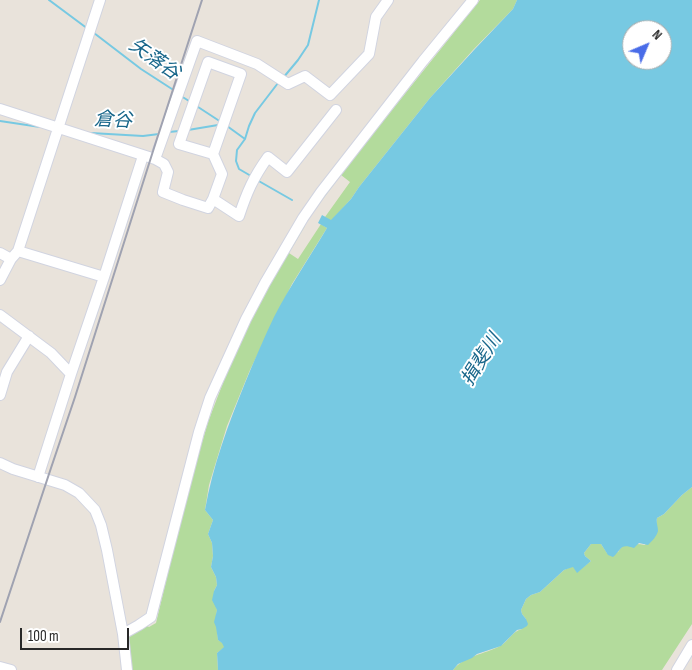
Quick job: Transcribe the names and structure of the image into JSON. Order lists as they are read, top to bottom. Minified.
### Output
{"water":["矢落谷","倉谷","揖斐川"],"scale_bar":"100 m","north":"top right"}
